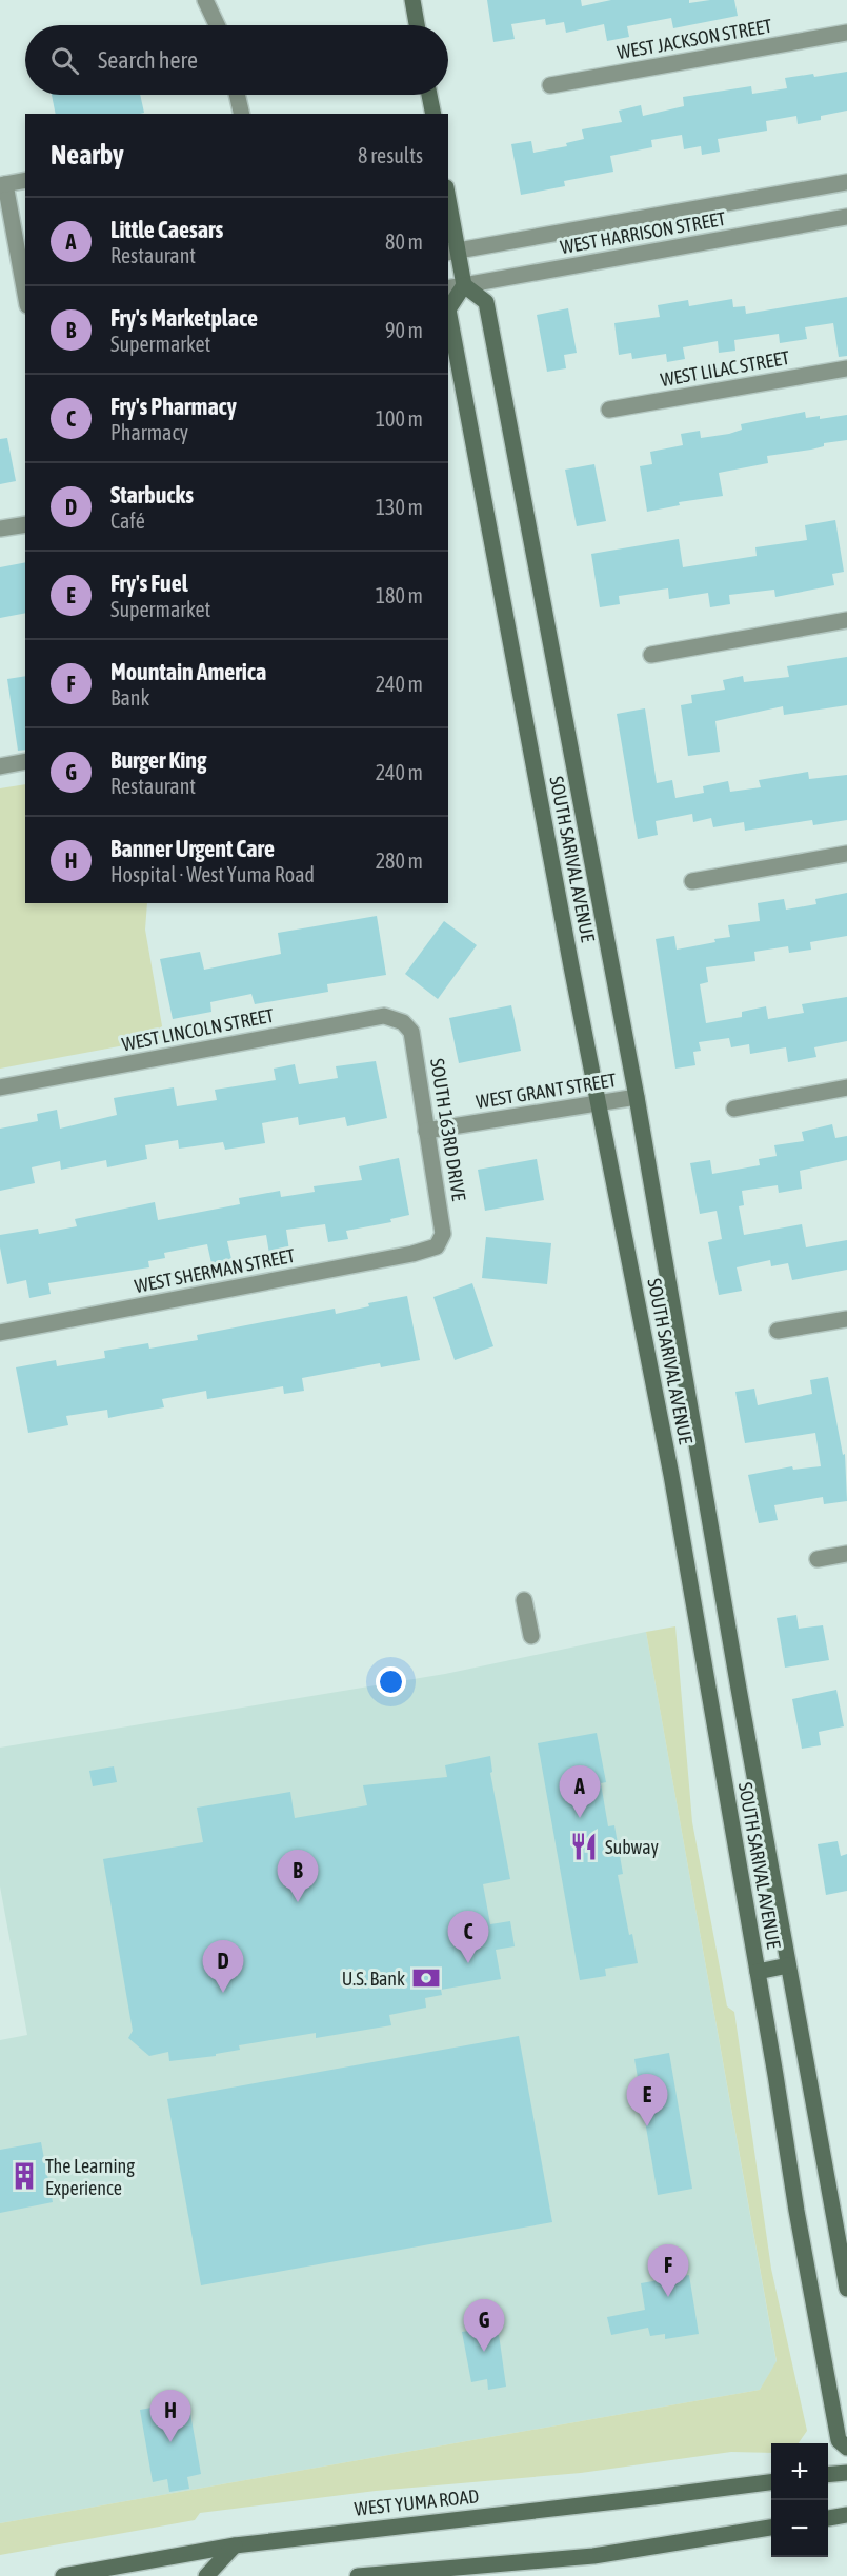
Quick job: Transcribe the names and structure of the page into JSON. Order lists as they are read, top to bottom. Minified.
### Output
{"streets":{"main road":["SOUTH SARIVAL AVENUE","WEST YUMA ROAD"],"street":["WEST JACKSON STREET","WEST HARRISON STREET","WEST LILAC STREET","WEST LINCOLN STREET","WEST GRANT STREET","SOUTH 163RD DRIVE","WEST SHERMAN STREET"]},"crossings":[["WEST HARRISON STREET","SOUTH SARIVAL AVENUE"],["SOUTH SARIVAL AVENUE","WEST GRANT STREET"],["WEST LINCOLN STREET","SOUTH 163RD DRIVE"],["WEST GRANT STREET","SOUTH 163RD DRIVE"],["SOUTH 163RD DRIVE","WEST SHERMAN STREET"]],"places":{"restaurant":["Subway"],"bank":["U.S. Bank"],"building":["The Learning Experience"]},"page":{"search":"Search here","heading":["Nearby","8 results"],"list":[{"mark":"A","name":"Little Caesars","note":"Restaurant","value":"80 m"},{"mark":"B","name":"Fry's Marketplace","note":"Supermarket","value":"90 m"},{"mark":"C","name":"Fry's Pharmacy","note":"Pharmacy","value":"100 m"},{"mark":"D","name":"Starbucks","note":"Café","value":"130 m"},{"mark":"E","name":"Fry's Fuel","note":"Supermarket","value":"180 m"},{"mark":"F","name":"Mountain America","note":"Bank","value":"240 m"},{"mark":"G","name":"Burger King","note":"Restaurant","value":"240 m"},{"mark":"H","name":"Banner Urgent Care","note":"Hospital · West Yuma Road","value":"280 m"}],"pins":["A","B","C","D","E","F","G","H"],"map_buttons":["+","−"]}}
